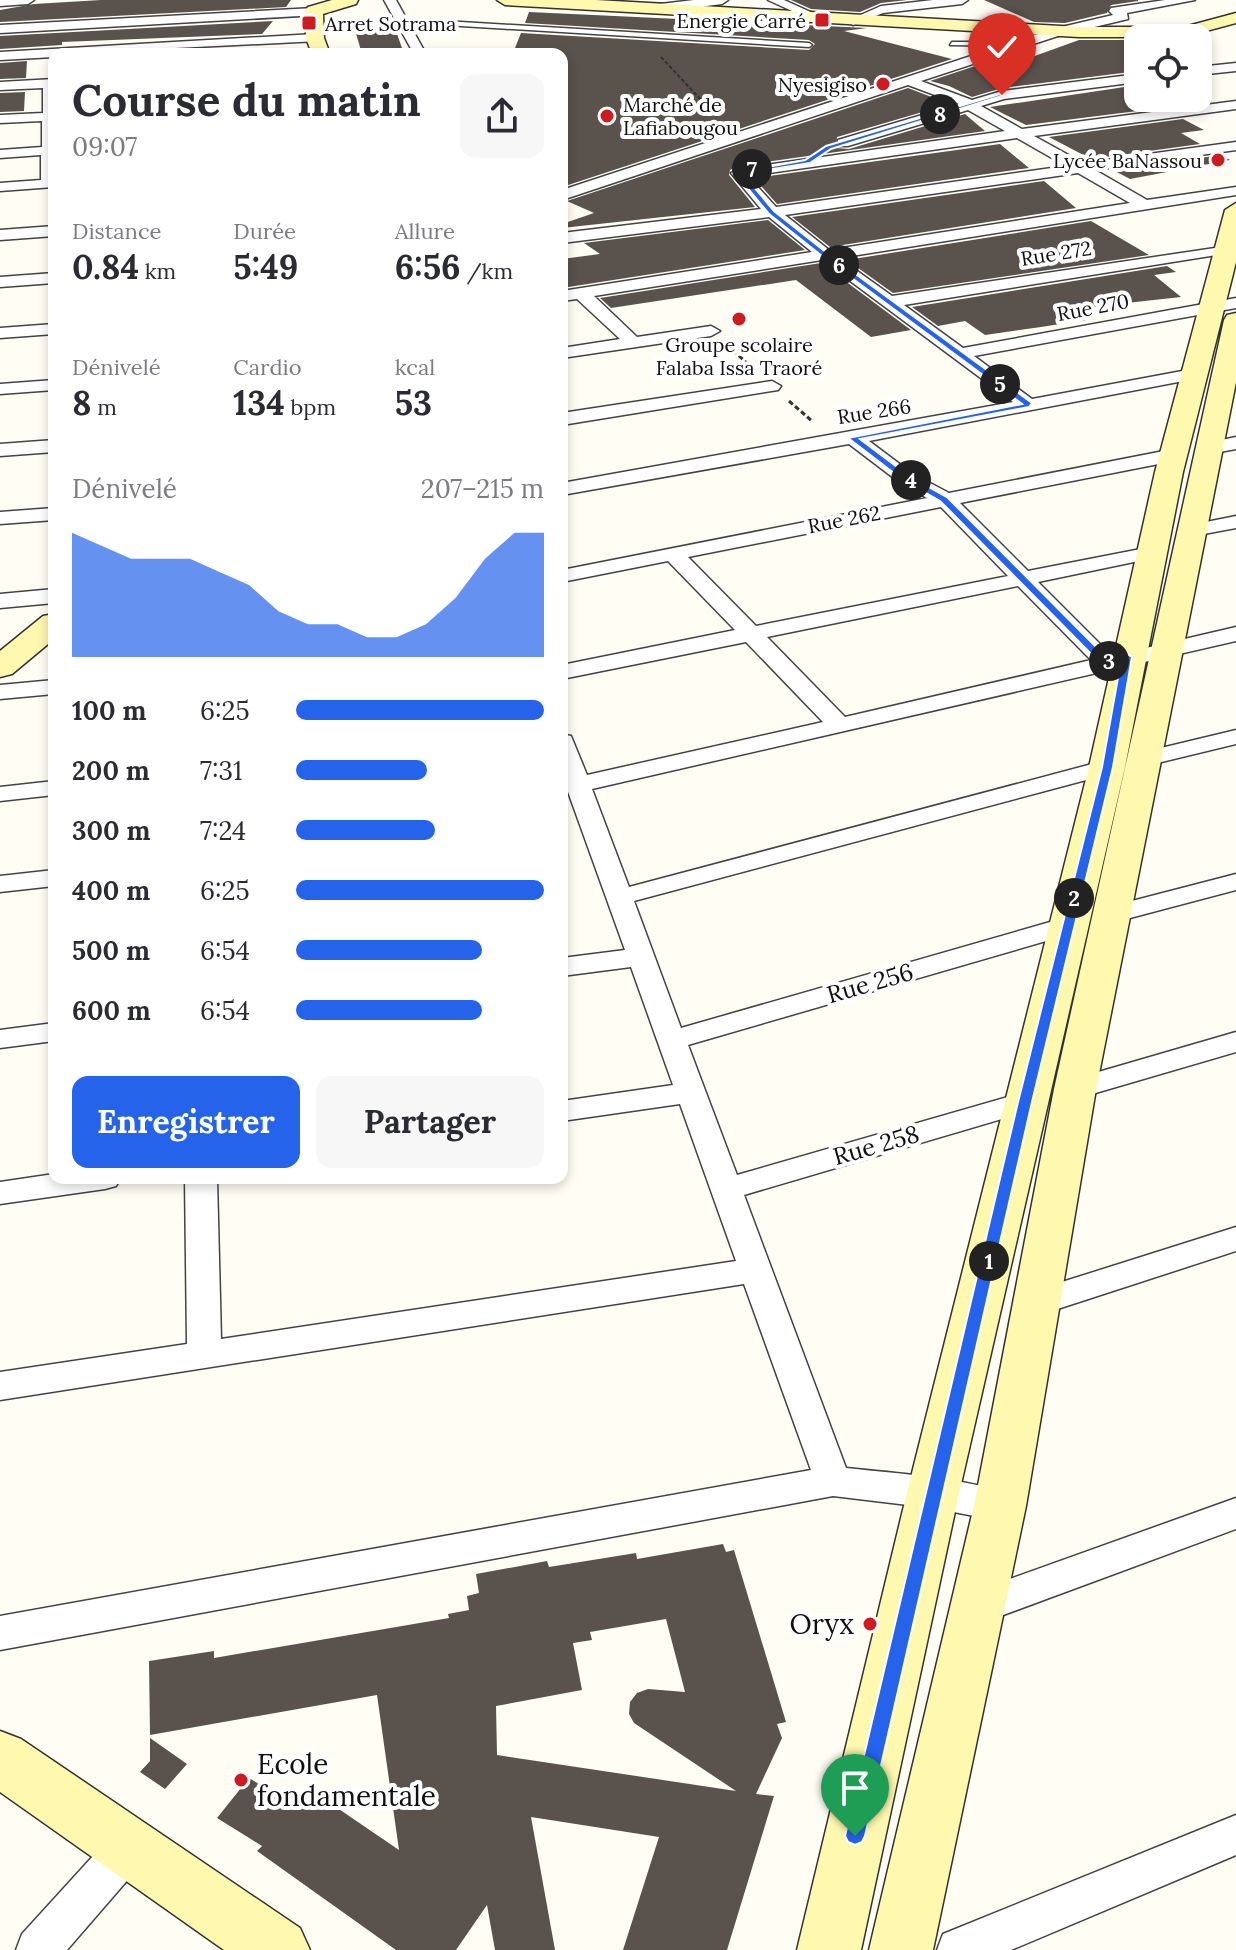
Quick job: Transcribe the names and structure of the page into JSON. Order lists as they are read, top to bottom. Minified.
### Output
{"streets":{"street":["Rue 272","Rue 270","Rue 266","Rue 262","Rue 256","Rue 258"]},"places":{"transit":["Energie Carré","Arret Sotrama"],"other":["Nyesigiso","Marché de Lafiabougou","Lycée BaNassou","Groupe scolaire Falaba Issa Traoré","Oryx","Ecole fondamentale"]},"page":{"heading":["Course du matin","09:07"],"pins":["8","7","6","5","4","3","2","1"],"stats":[["Distance","0.84 km"],["Durée","5:49"],["Allure","6:56 /km"],["Dénivelé","8 m"],["Cardio","134 bpm"],["kcal","53"]],"chart":["Dénivelé","207–215 m"],"list":[{"name":"100 m","note":"6:25"},{"name":"200 m","note":"7:31"},{"name":"300 m","note":"7:24"},{"name":"400 m","note":"6:25"},{"name":"500 m","note":"6:54"},{"name":"600 m","note":"6:54"}],"buttons":["Enregistrer","Partager"]}}
